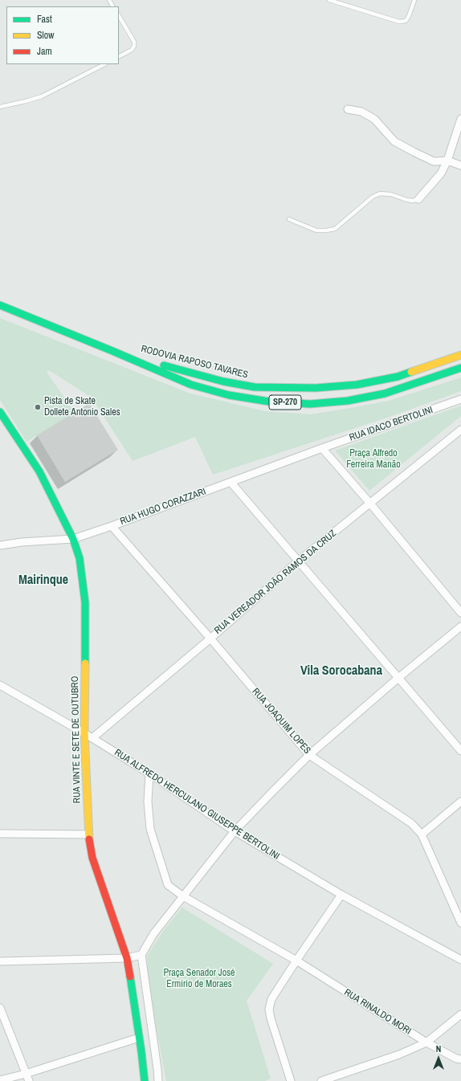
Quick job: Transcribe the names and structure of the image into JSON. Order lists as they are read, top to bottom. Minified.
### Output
{"streets":{"main road":["RODOVIA RAPOSO TAVARES","SP-270","RUA VINTE E SETE DE OUTUBRO"],"street":["RUA IDACO BERTOLINI","RUA HUGO CORAZZARI","RUA VEREADOR JOÃO RAMOS DA CRUZ","RUA JOAQUIM LOPES","RUA ALFREDO HERCULANO GIUSEPPE BERTOLINI","RUA RINALDO MORI"]},"crossings":[["RUA IDACO BERTOLINI","RUA HUGO CORAZZARI"],["RUA HUGO CORAZZARI","RUA JOAQUIM LOPES"],["RUA HUGO CORAZZARI","RUA VINTE E SETE DE OUTUBRO"],["RUA VEREADOR JOÃO RAMOS DA CRUZ","RUA JOAQUIM LOPES"],["RUA VEREADOR JOÃO RAMOS DA CRUZ","RUA ALFREDO HERCULANO GIUSEPPE BERTOLINI"],["RUA VINTE E SETE DE OUTUBRO","RUA ALFREDO HERCULANO GIUSEPPE BERTOLINI"],["RUA ALFREDO HERCULANO GIUSEPPE BERTOLINI","RUA RINALDO MORI"]],"districts":["Mairinque","Vila Sorocabana"],"parks":["Praça Alfredo Ferreira Manão","Praça Senador José Ermirio de Moraes"],"places":["Pista de Skate Dollete Antonio Sales"],"legend":["Fast","Slow","Jam"],"north":"top"}
